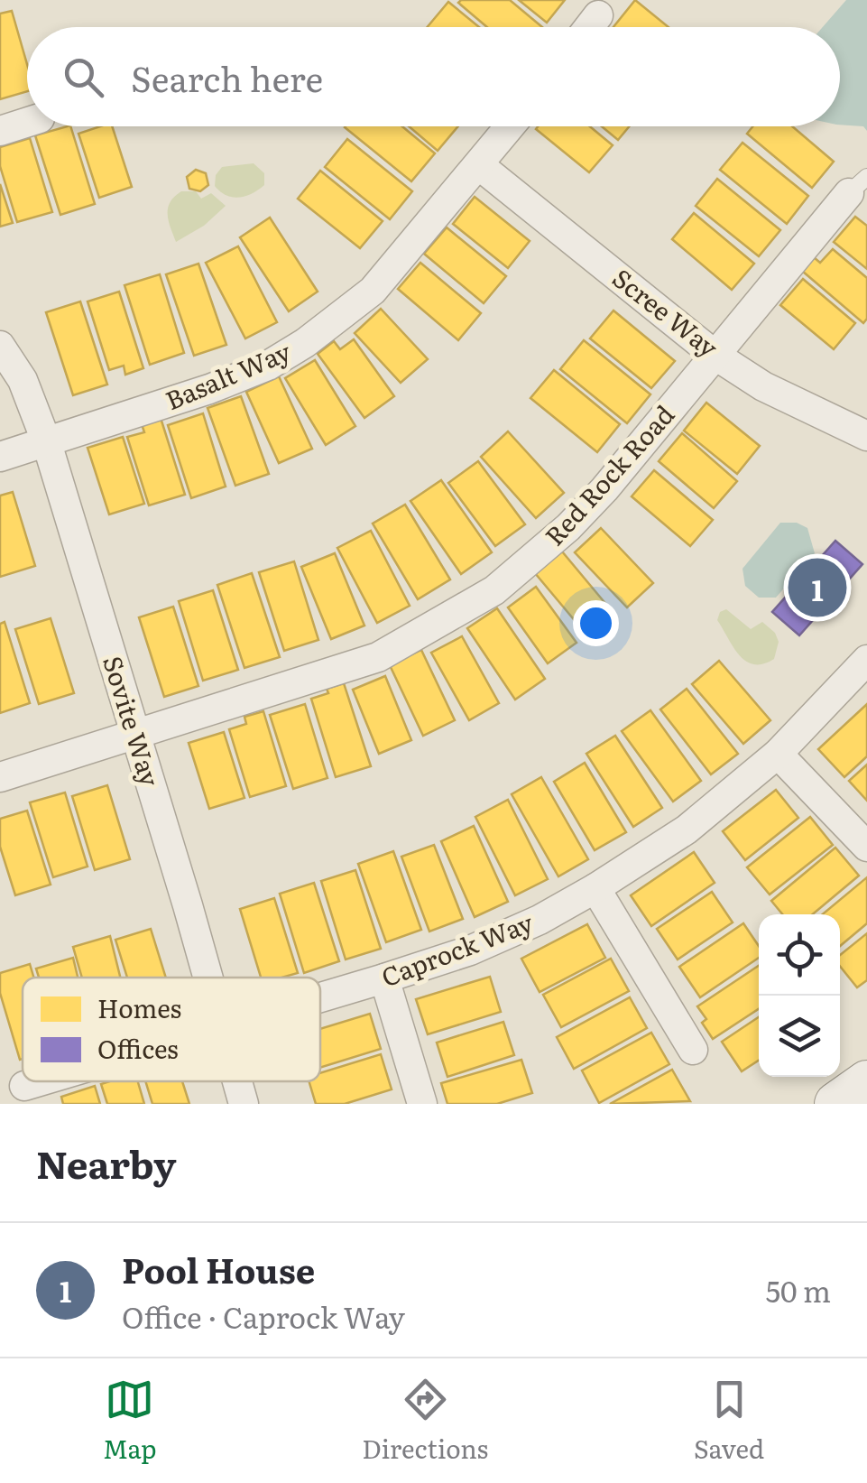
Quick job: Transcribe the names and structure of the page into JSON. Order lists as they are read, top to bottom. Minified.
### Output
{"streets":{"street":["Scree Way","Basalt Way","Red Rock Road","Sovite Way","Caprock Way"]},"crossings":[["Scree Way","Basalt Way"],["Scree Way","Red Rock Road"],["Basalt Way","Sovite Way"],["Red Rock Road","Sovite Way"]],"legend":["Homes","Offices"],"page":{"search":"Search here","pins":"1","heading":"Nearby","list":[{"mark":"1","name":"Pool House","note":"Office · Caprock Way","value":"50 m"}],"nav":["Map","Directions","Saved"]}}
